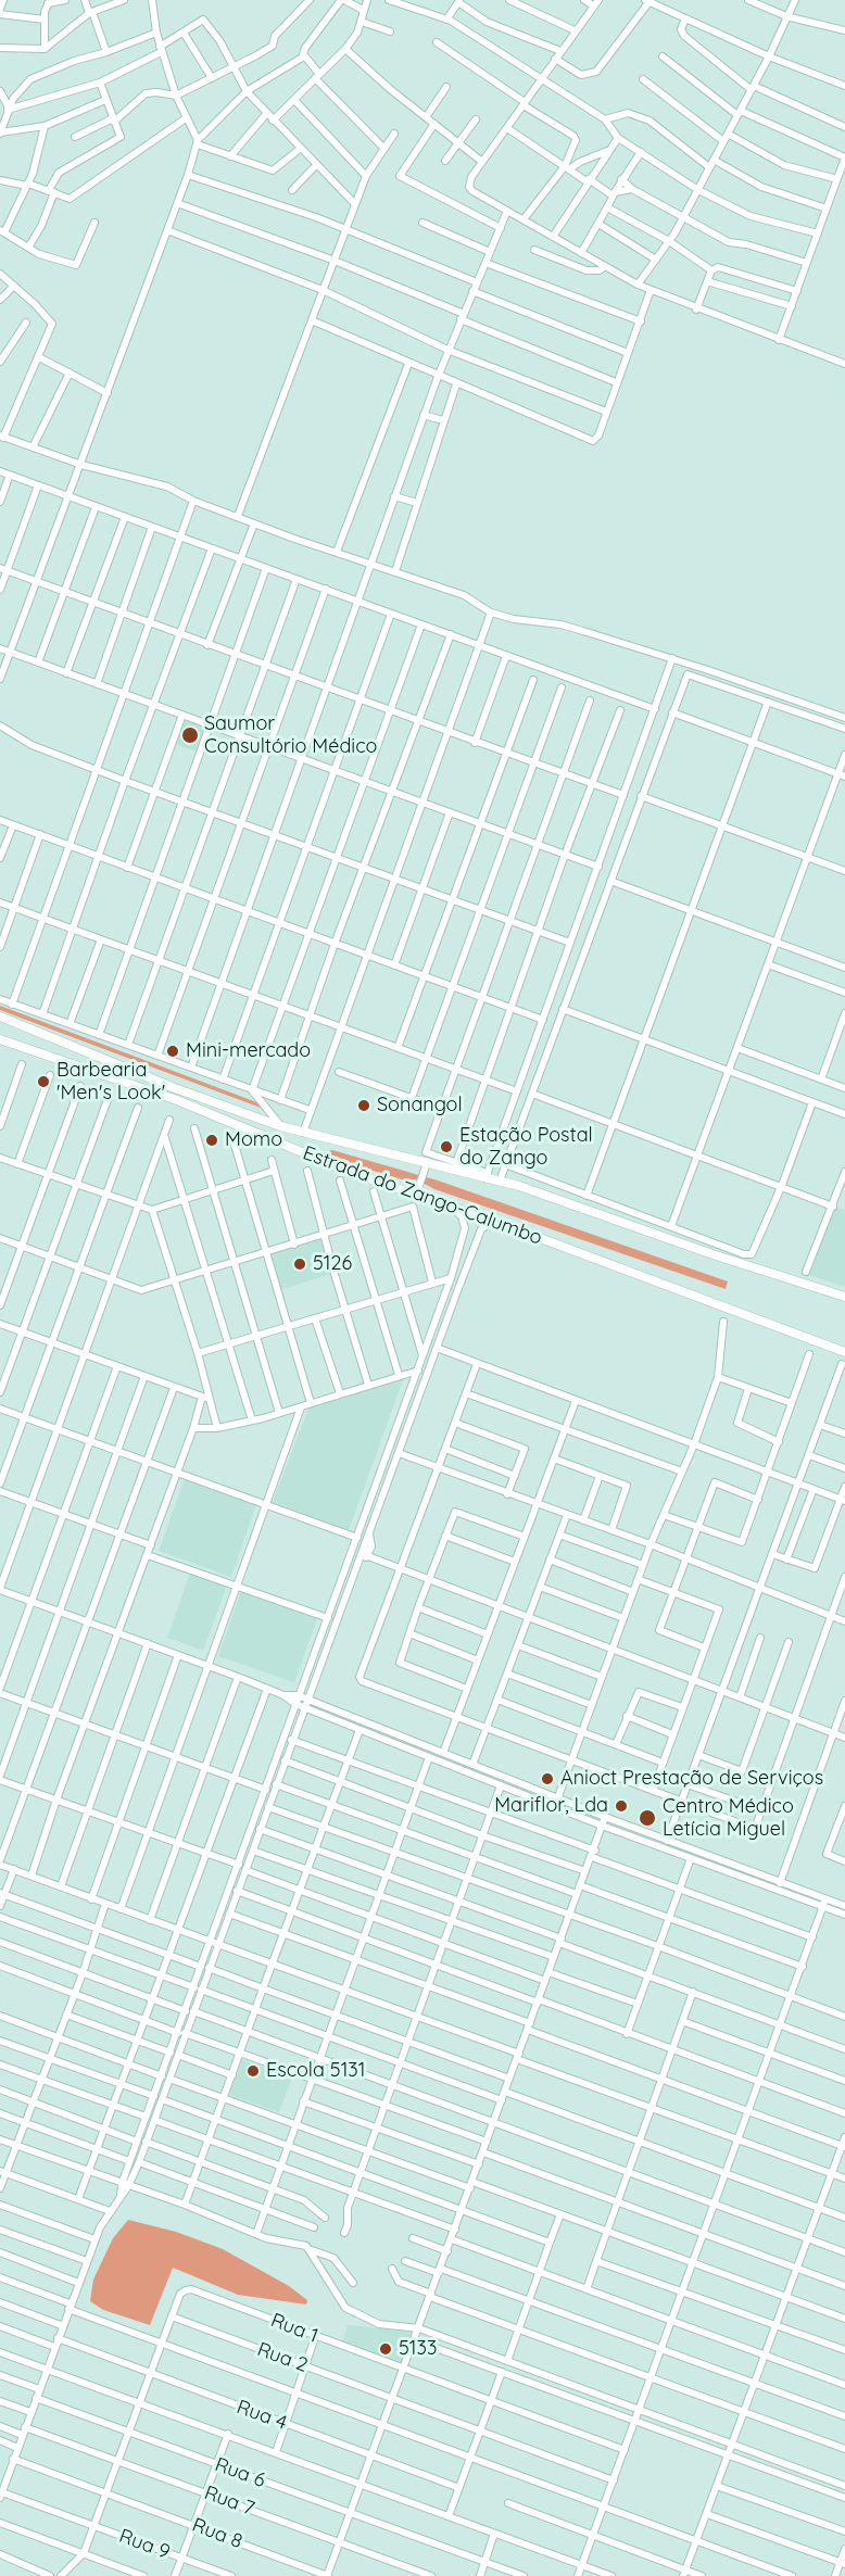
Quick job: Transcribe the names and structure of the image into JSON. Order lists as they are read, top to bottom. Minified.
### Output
{"streets":{"main road":["Estrada do Zango-Calumbo"],"street":["Rua 1","Rua 2","Rua 4","Rua 6","Rua 7","Rua 8","Rua 9"]},"crossings":[["Rua 1","Rua 2"]],"places":["Saumor Consultório Médico","Mini-mercado","Barbearia 'Men's Look'","Sonangol","Momo","Estação Postal do Zango","5126","Anioct Prestação de Serviços","Mariflor, Lda","Centro Médico Letícia Miguel","Escola 5131","5133"]}
